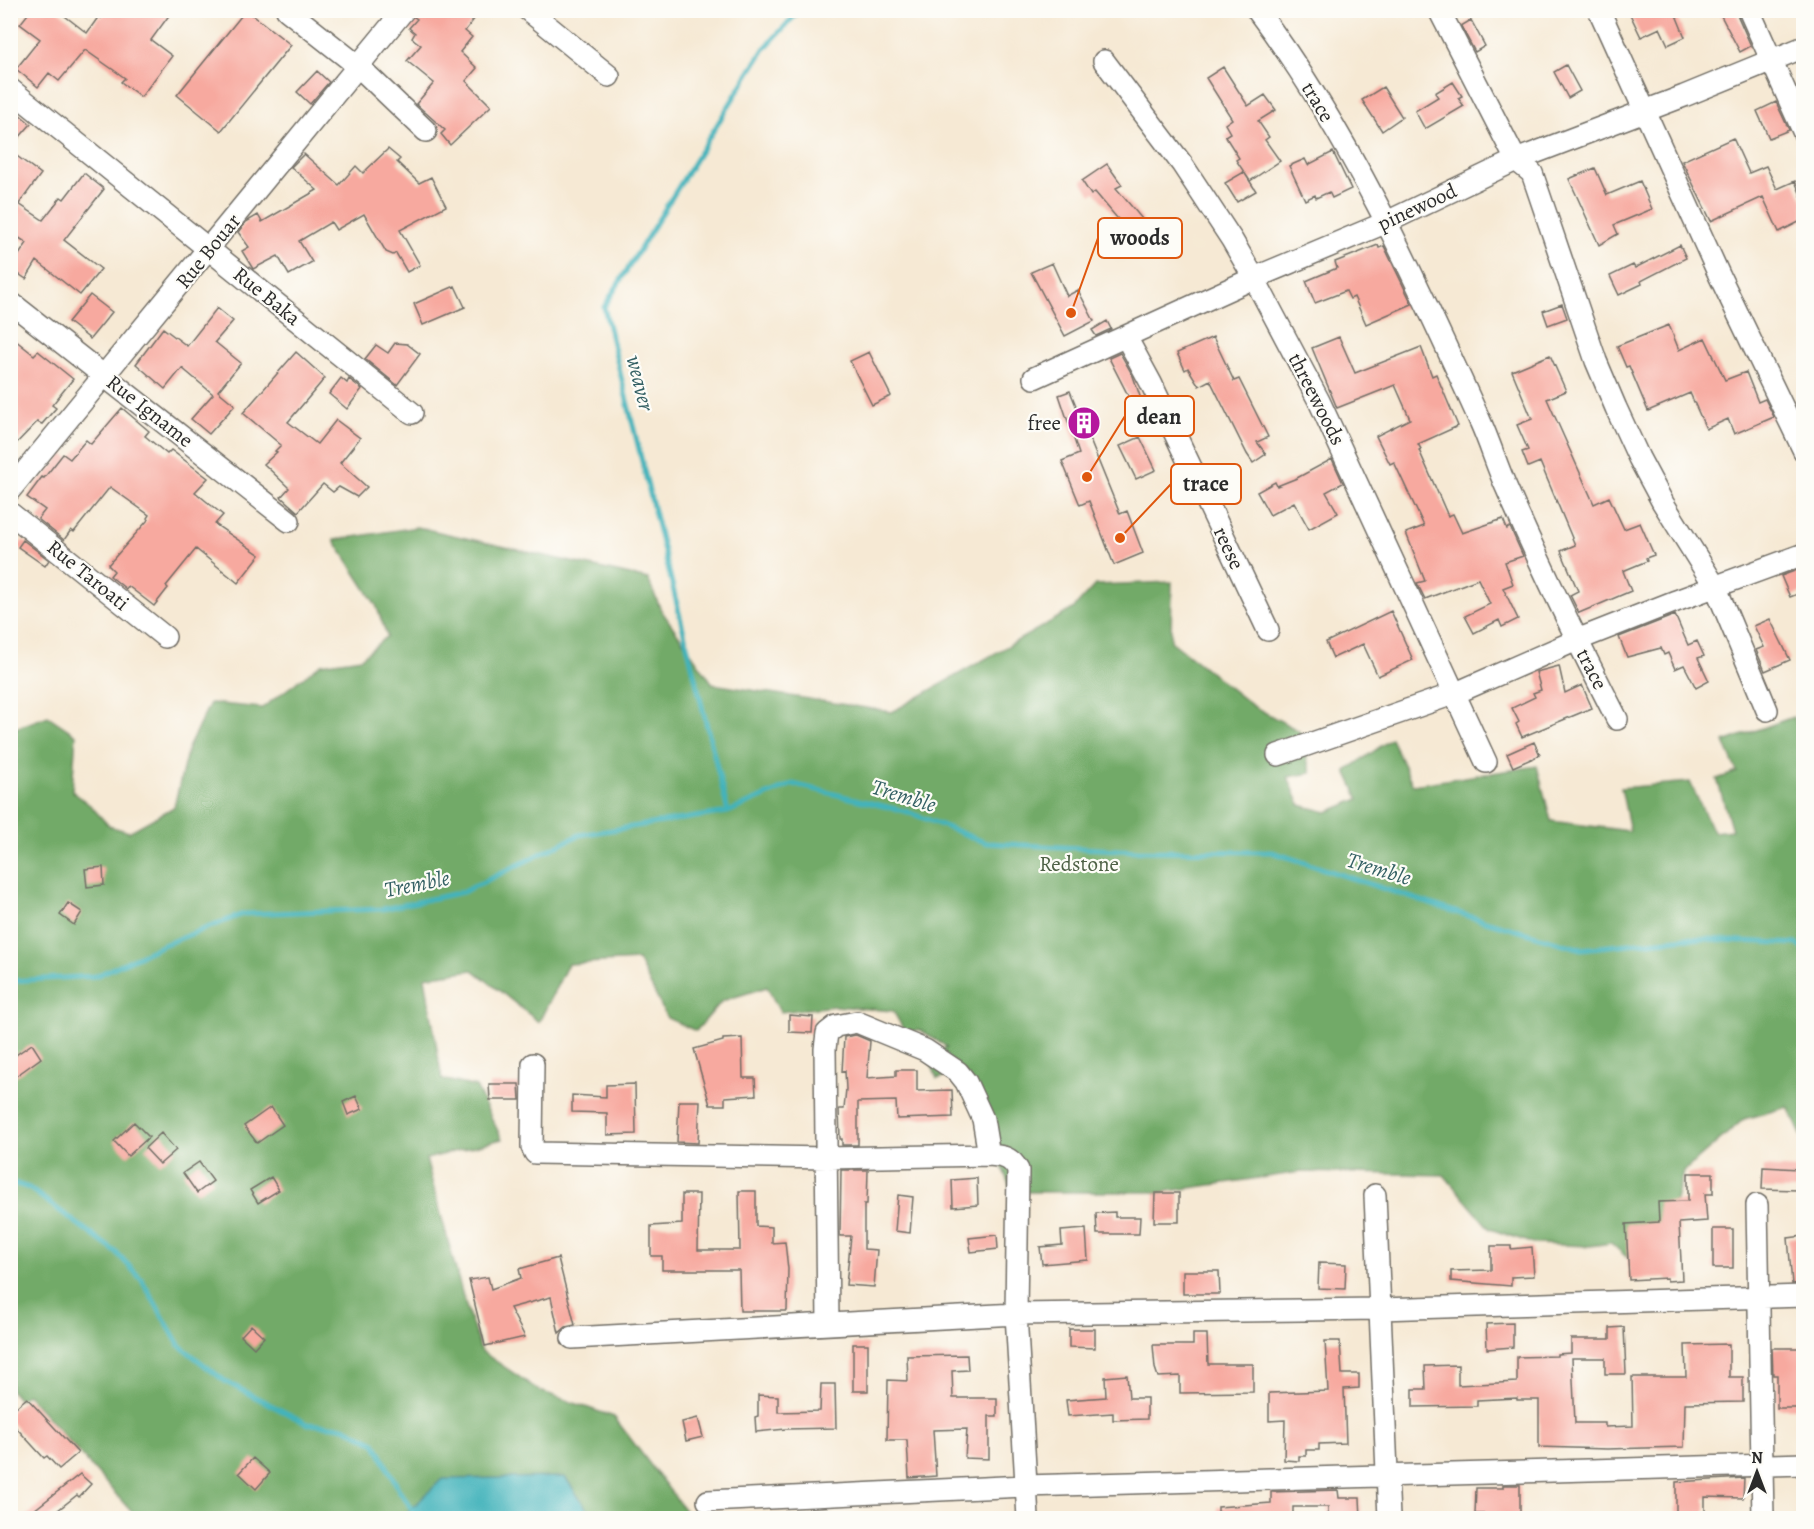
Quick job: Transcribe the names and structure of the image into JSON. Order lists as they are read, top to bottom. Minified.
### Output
{"streets":{"street":["trace","pinewood","Rue Bouar","Rue Baka","threewoods","Rue Igname","reese","Rue Taroati"]},"crossings":[["trace","pinewood"],["pinewood","threewoods"],["pinewood","reese"],["Rue Bouar","Rue Baka"],["Rue Bouar","Rue Igname"]],"water":["weaver","Tremble"],"parks":["Redstone"],"places":{"other":["woods","dean","trace"],"building":["free"]},"north":"top"}
